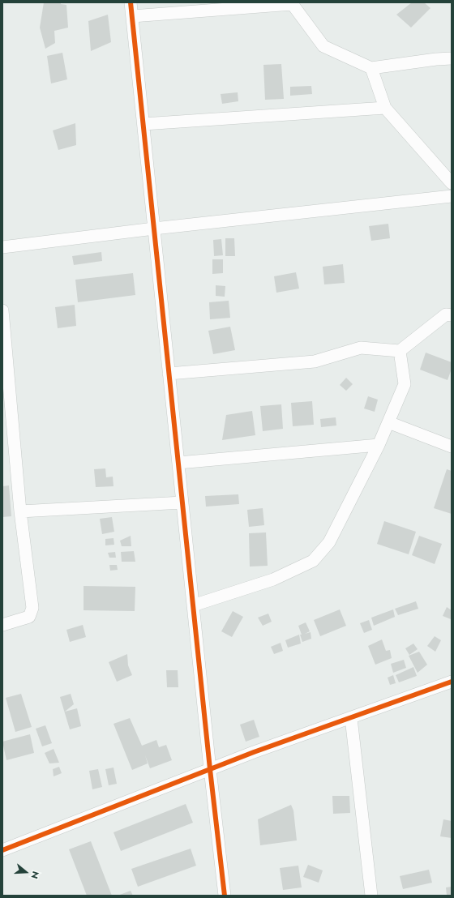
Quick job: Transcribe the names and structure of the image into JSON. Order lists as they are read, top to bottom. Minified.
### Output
{"north":"right"}
